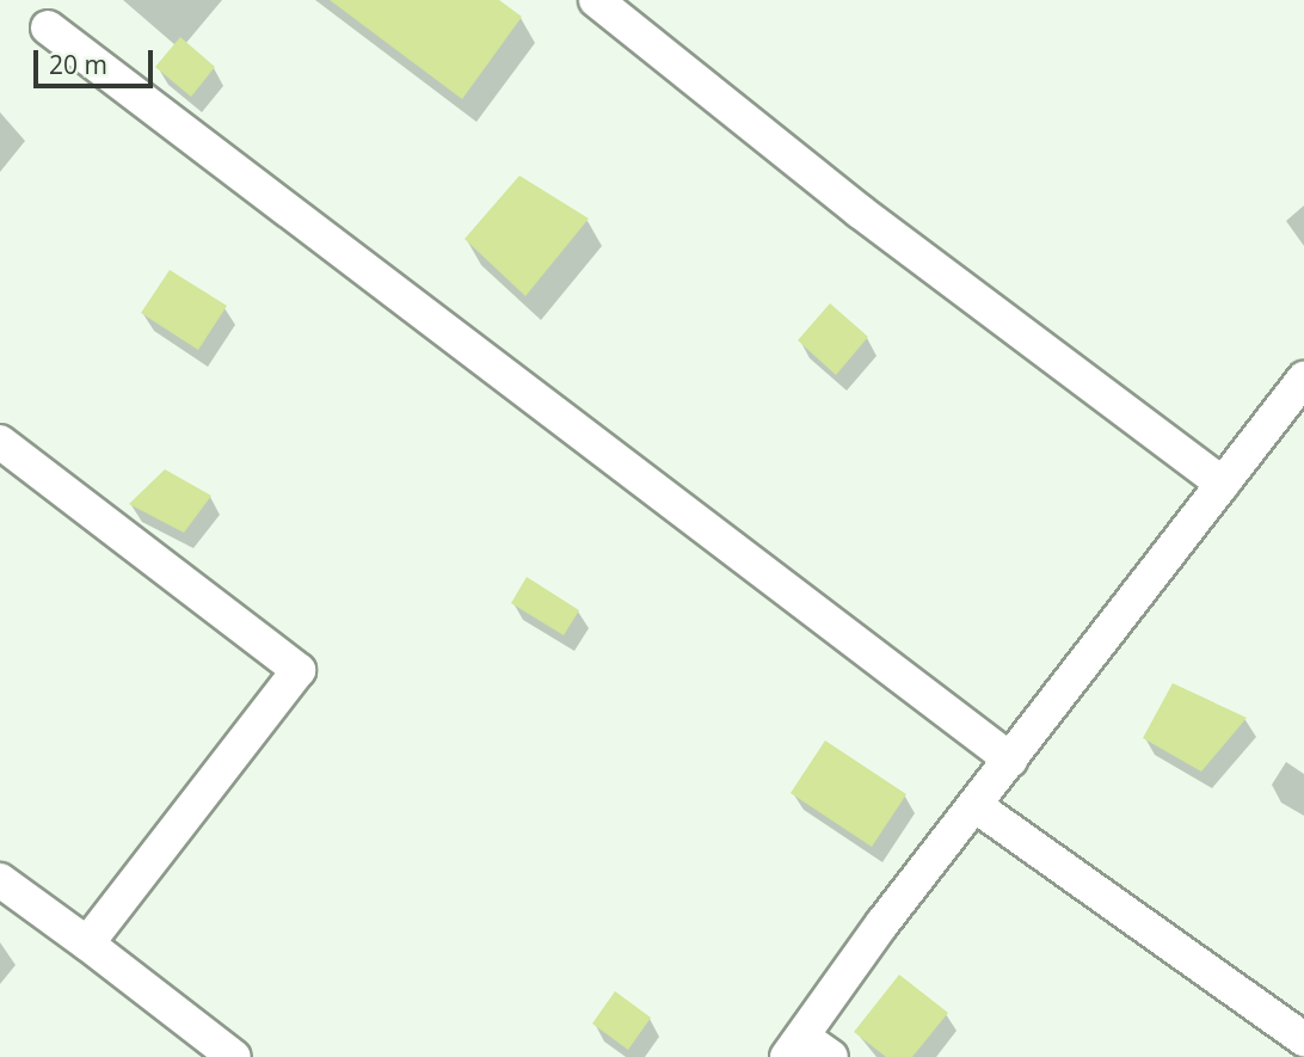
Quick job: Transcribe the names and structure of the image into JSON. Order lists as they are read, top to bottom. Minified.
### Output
{"scale_bar":"20 m"}
